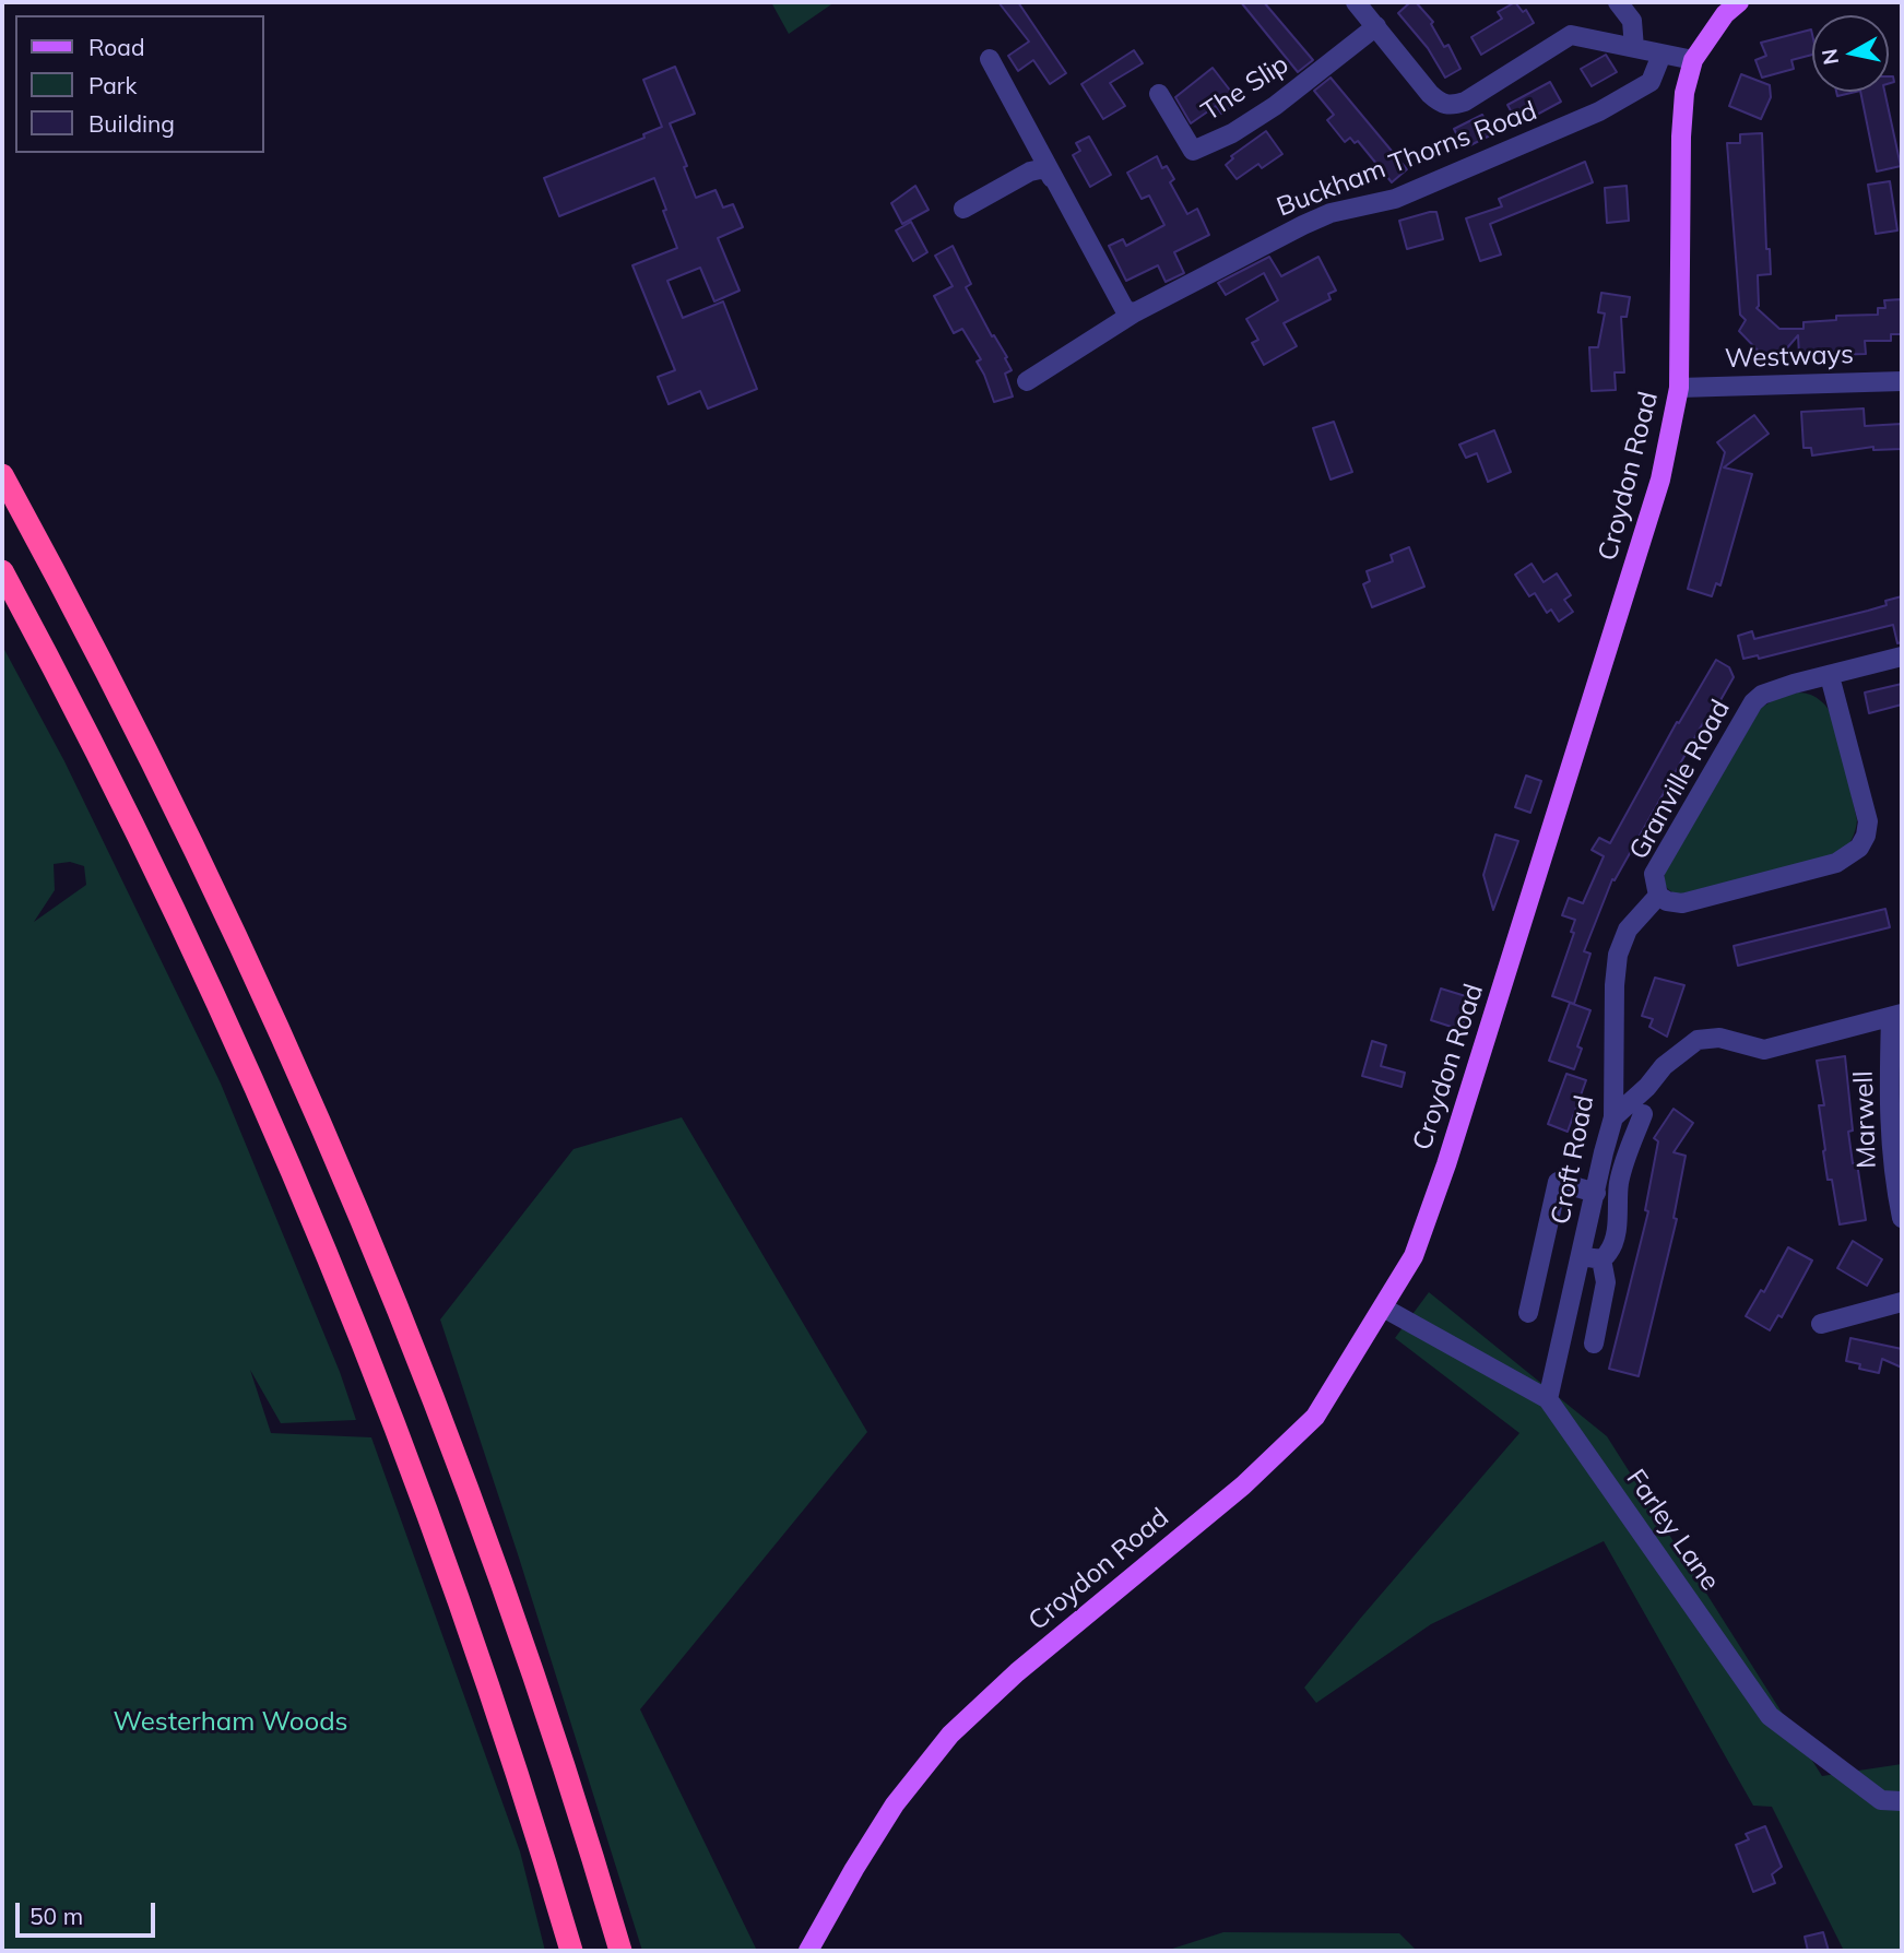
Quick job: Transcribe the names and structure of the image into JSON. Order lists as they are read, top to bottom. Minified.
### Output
{"streets":{"main road":["Croydon Road"],"street":["The Slip","Buckham Thorns Road","Westways","Granville Road","Marwell","Croft Road","Farley Lane"]},"crossings":[["Westways","Croydon Road"],["Croydon Road","Farley Lane"],["Granville Road","Croft Road"],["Croft Road","Farley Lane"]],"parks":["Westerham Woods"],"legend":["Road","Park","Building"],"scale_bar":"50 m","north":"left"}
